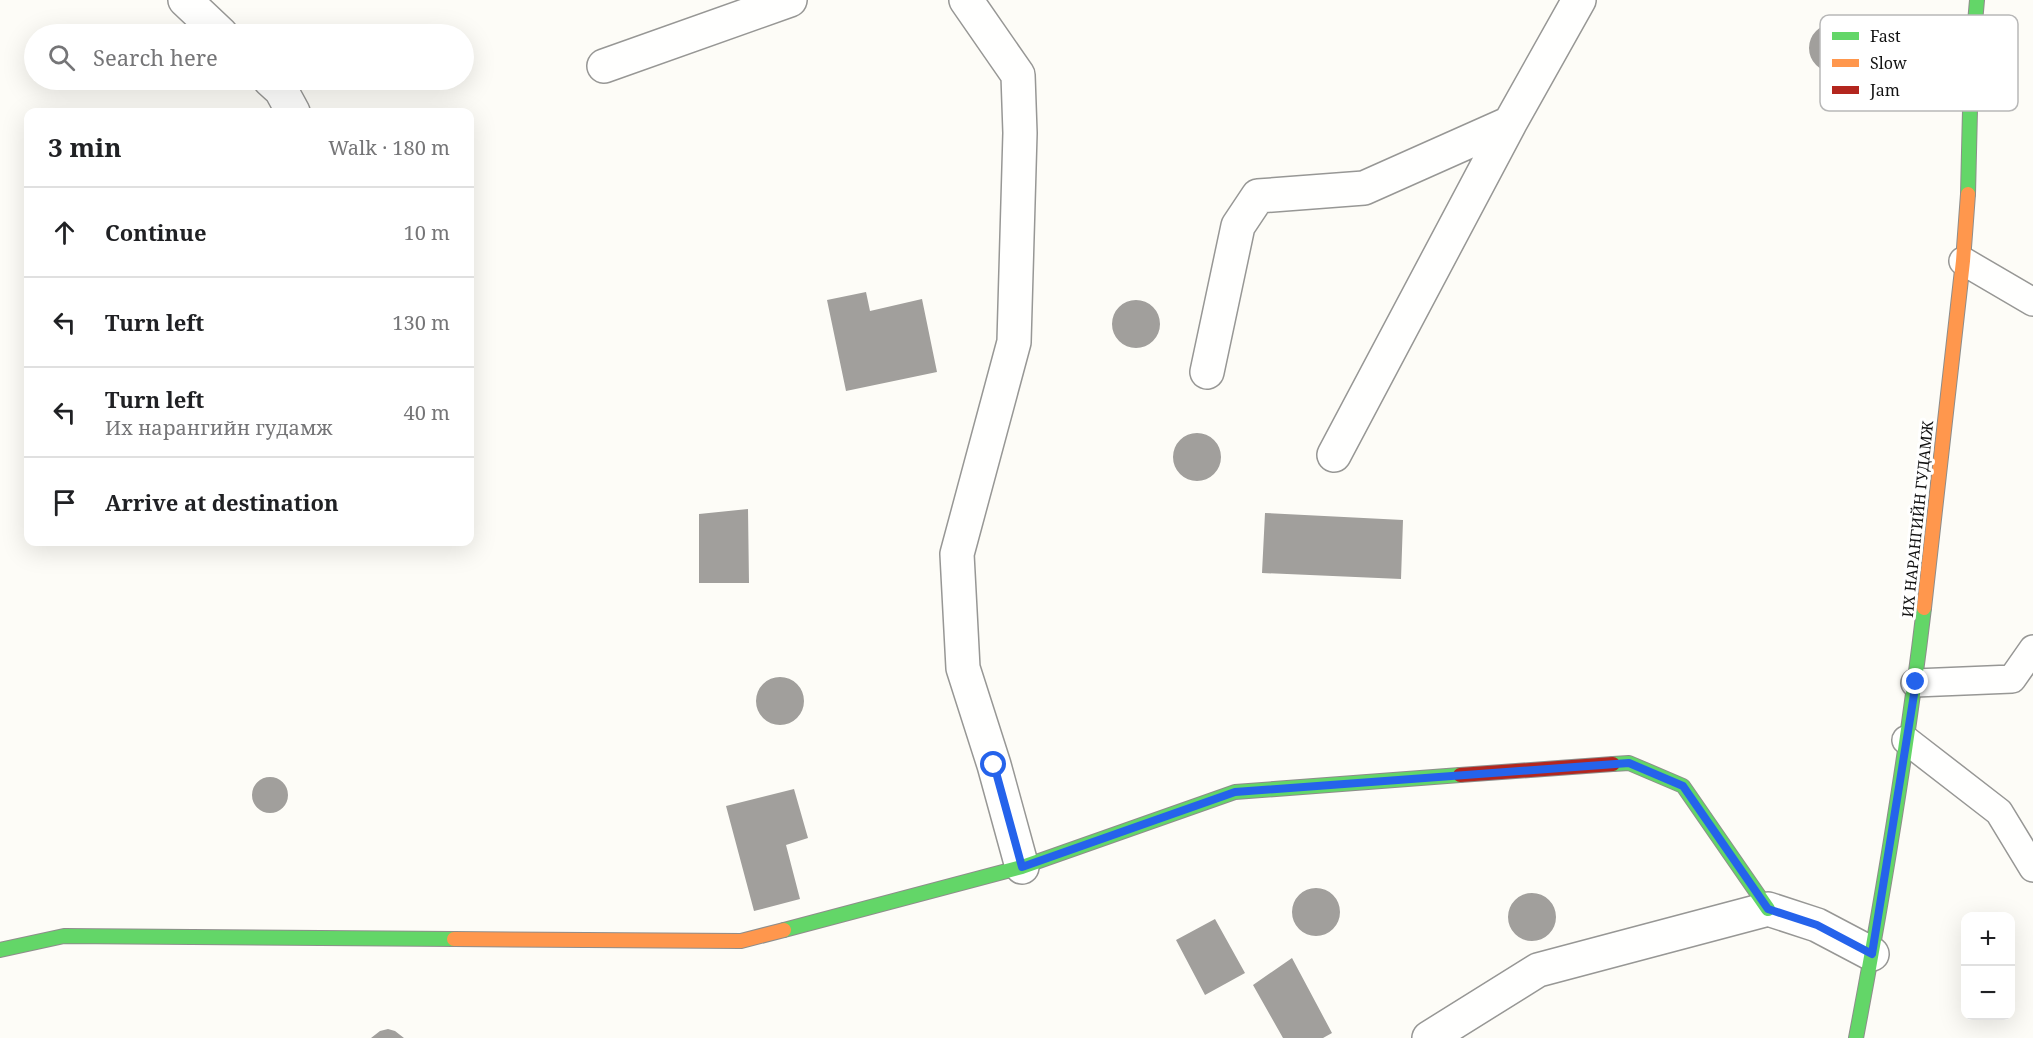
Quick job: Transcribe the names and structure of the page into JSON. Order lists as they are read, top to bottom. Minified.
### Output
{"streets":{"street":["ИХ НАРАНГИЙН ГУДАМЖ"]},"legend":["Fast","Slow","Jam"],"page":{"search":"Search here","heading":["3 min","Walk · 180 m"],"list":[["Continue","10 m"],["Turn left","130 m"],["Turn left","Их нарангийн гудамж","40 m"],"Arrive at destination"],"map_buttons":["+","−"]}}
